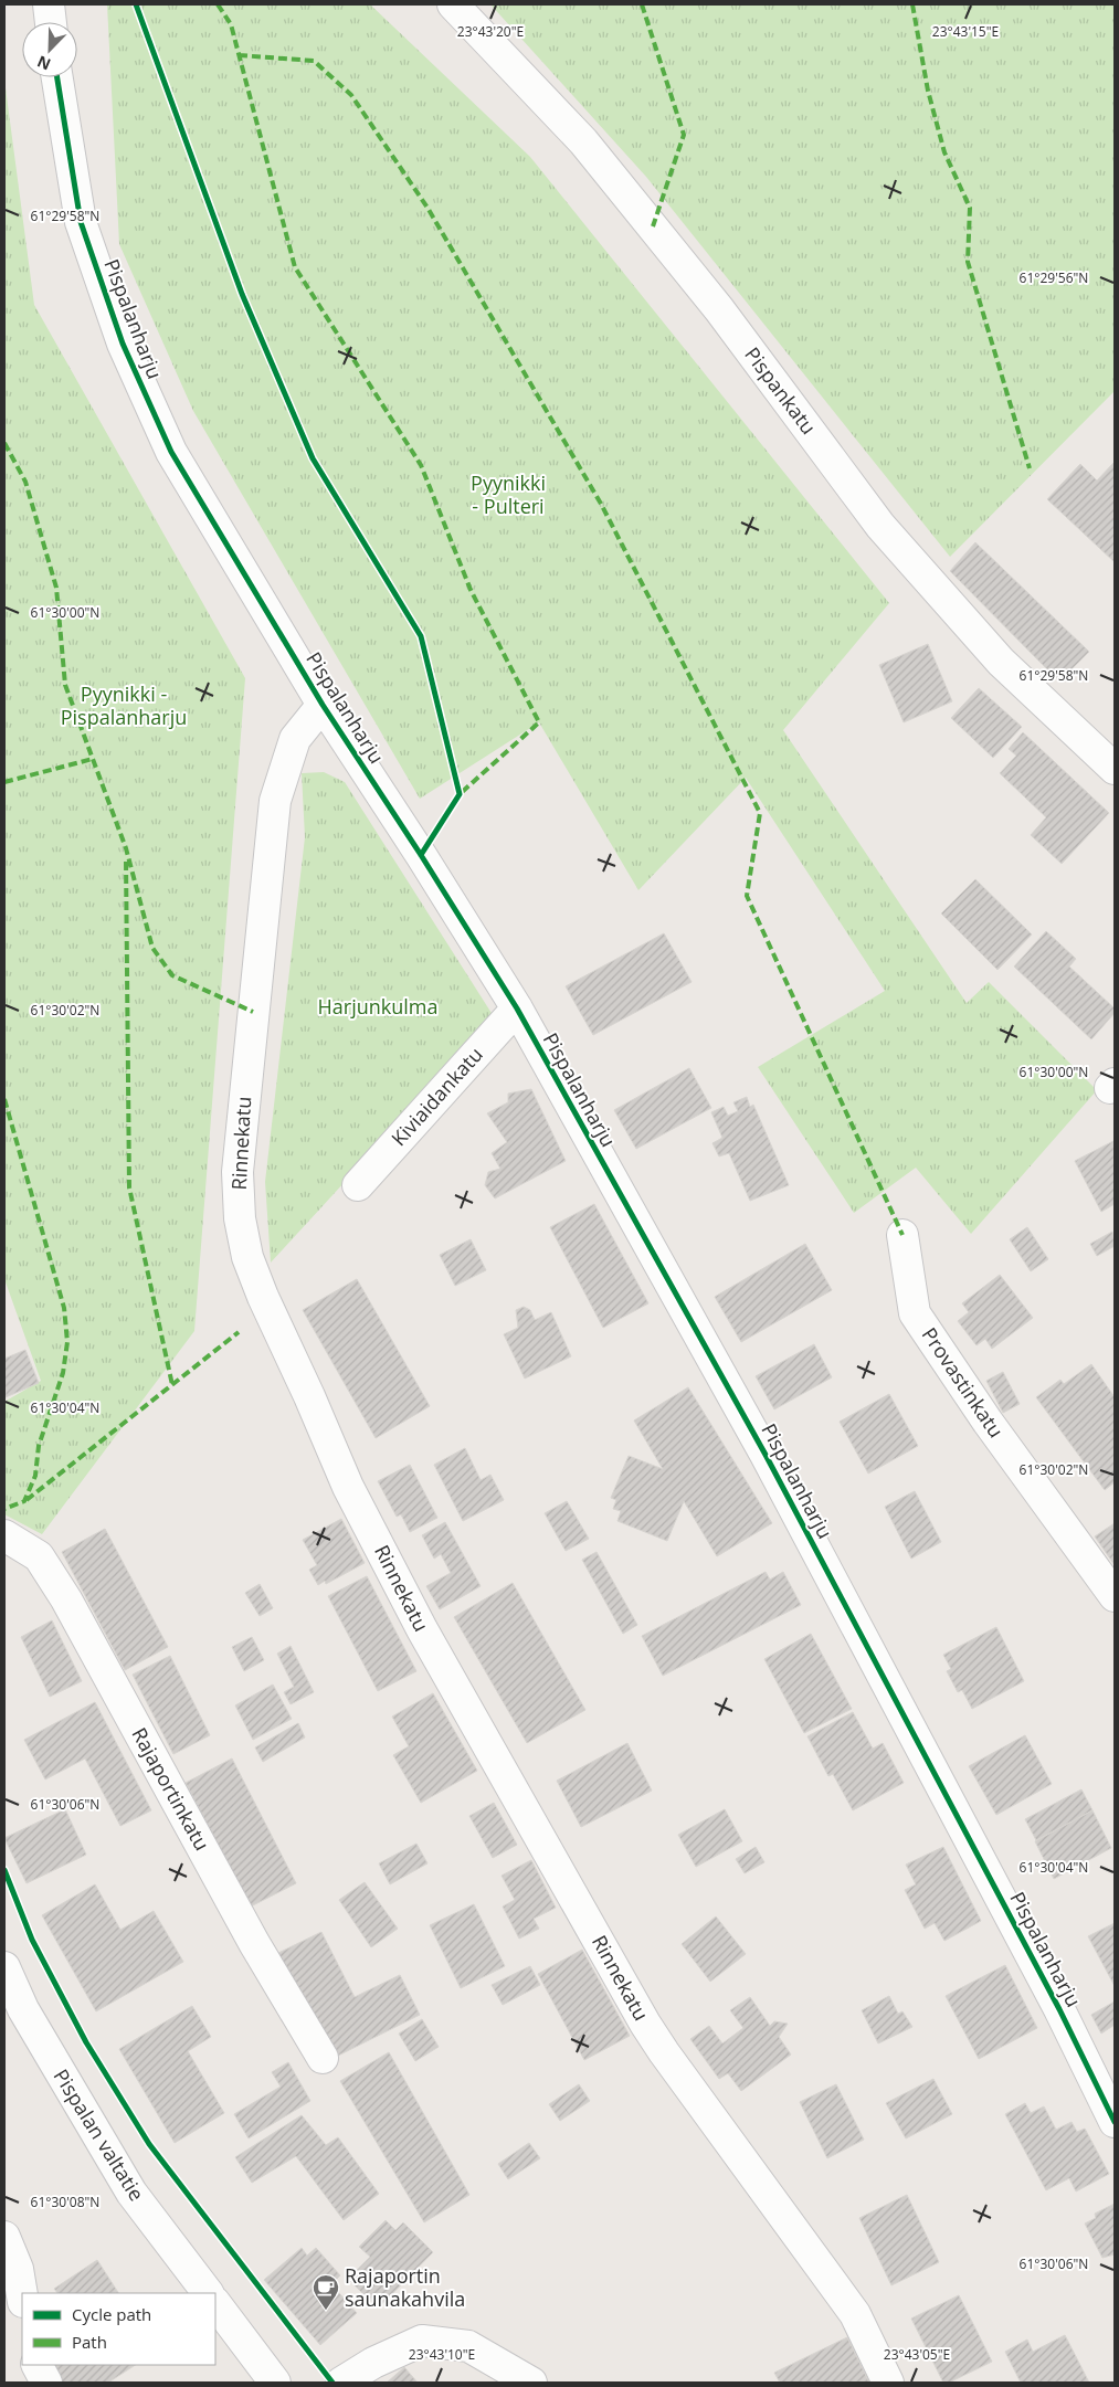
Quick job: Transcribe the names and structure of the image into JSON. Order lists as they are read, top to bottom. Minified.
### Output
{"streets":{"street":["Pispalanharju","Pispankatu","Kiviaidankatu","Rinnekatu","Provastinkatu","Rajaportinkatu","Pispalan valtatie"]},"crossings":[["Pispalanharju","Kiviaidankatu"],["Pispalanharju","Rinnekatu"]],"parks":["Pyynikki - Pulteri","Pyynikki - Pispalanharju","Harjunkulma"],"places":{"cafe":["Rajaportin saunakahvila"]},"legend":["Cycle path","Path"],"north":"bottom left","coordinates":["23°43'20\"E","23°43'15\"E","61°29'58\"N","61°29'56\"N","61°30'00\"N","61°30'02\"N","61°30'04\"N","61°30'06\"N","61°30'08\"N","23°43'10\"E","23°43'05\"E"]}
